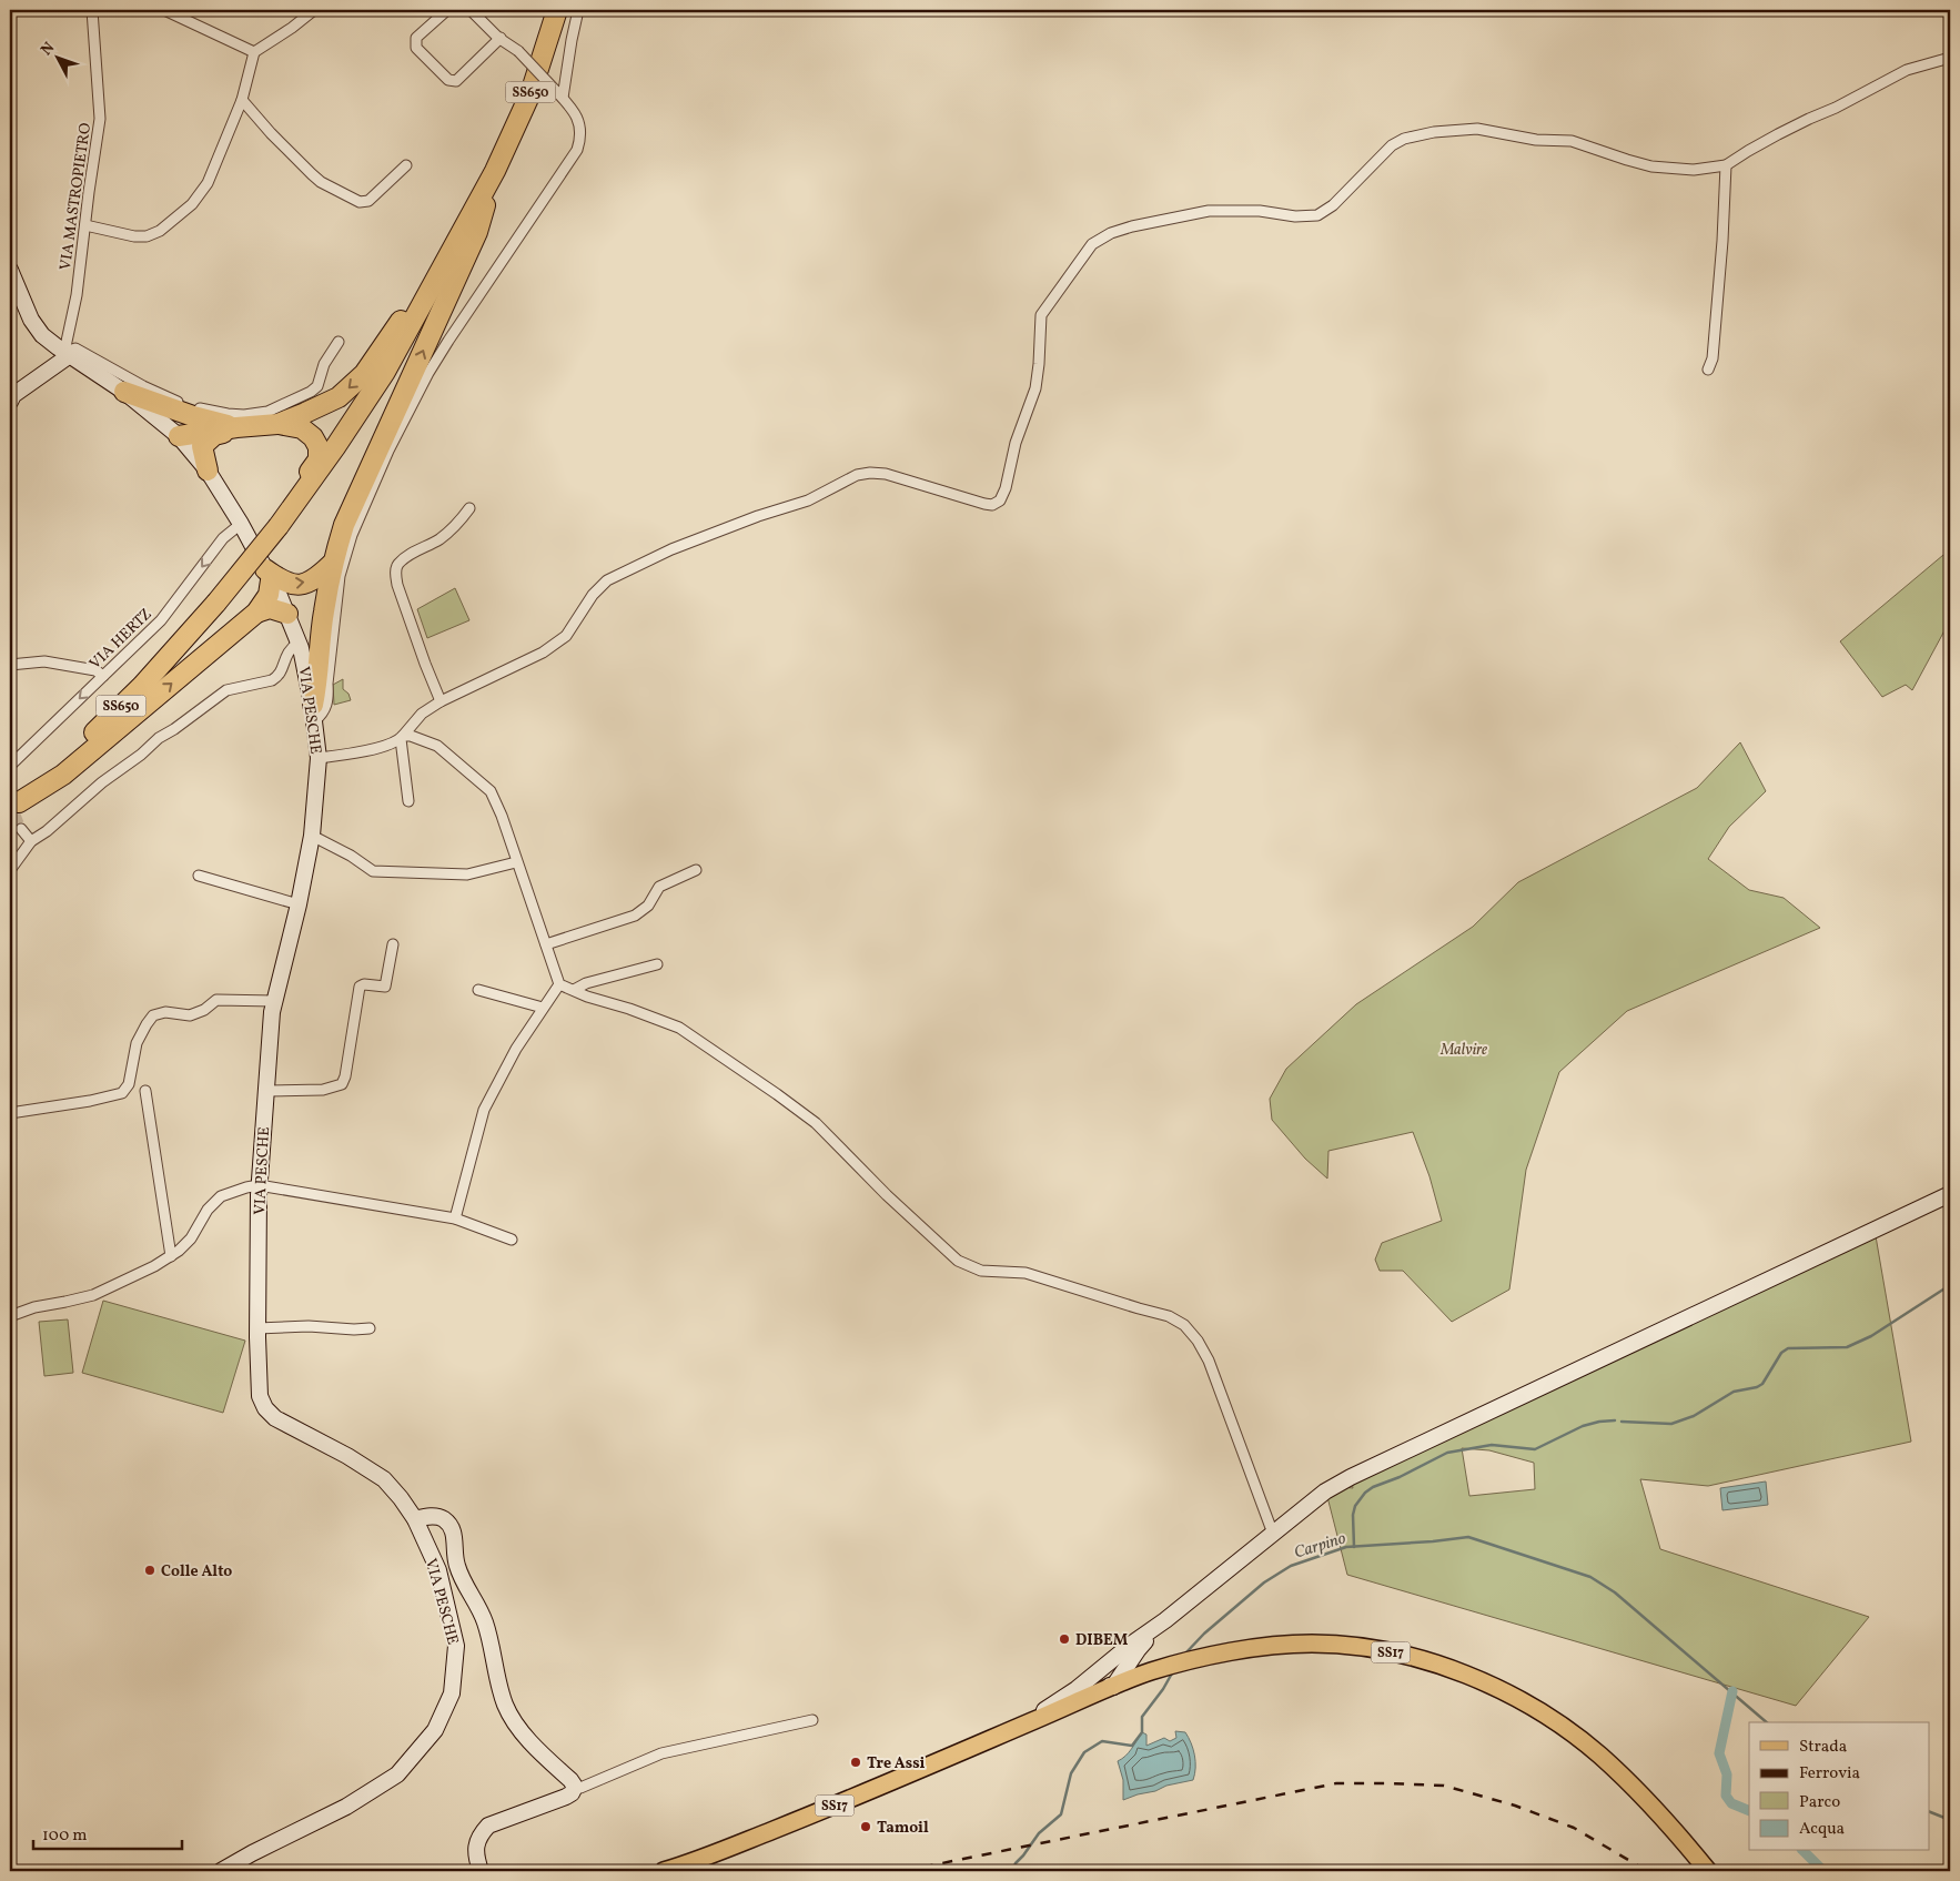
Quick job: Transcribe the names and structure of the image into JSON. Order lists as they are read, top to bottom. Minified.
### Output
{"streets":{"highway":["SS650"],"main road":["SS17"],"street":["VIA MASTROPIETRO","VIA HERTZ","VIA PESCHE"]},"crossings":[["VIA MASTROPIETRO","VIA PESCHE"],["VIA HERTZ","VIA PESCHE"]],"water":["Carpino"],"parks":["Malvire"],"places":["Colle Alto","DIBEM","Tre Assi","Tamoil"],"legend":["Strada","Ferrovia","Parco","Acqua"],"scale_bar":"100 m","north":"top left"}
